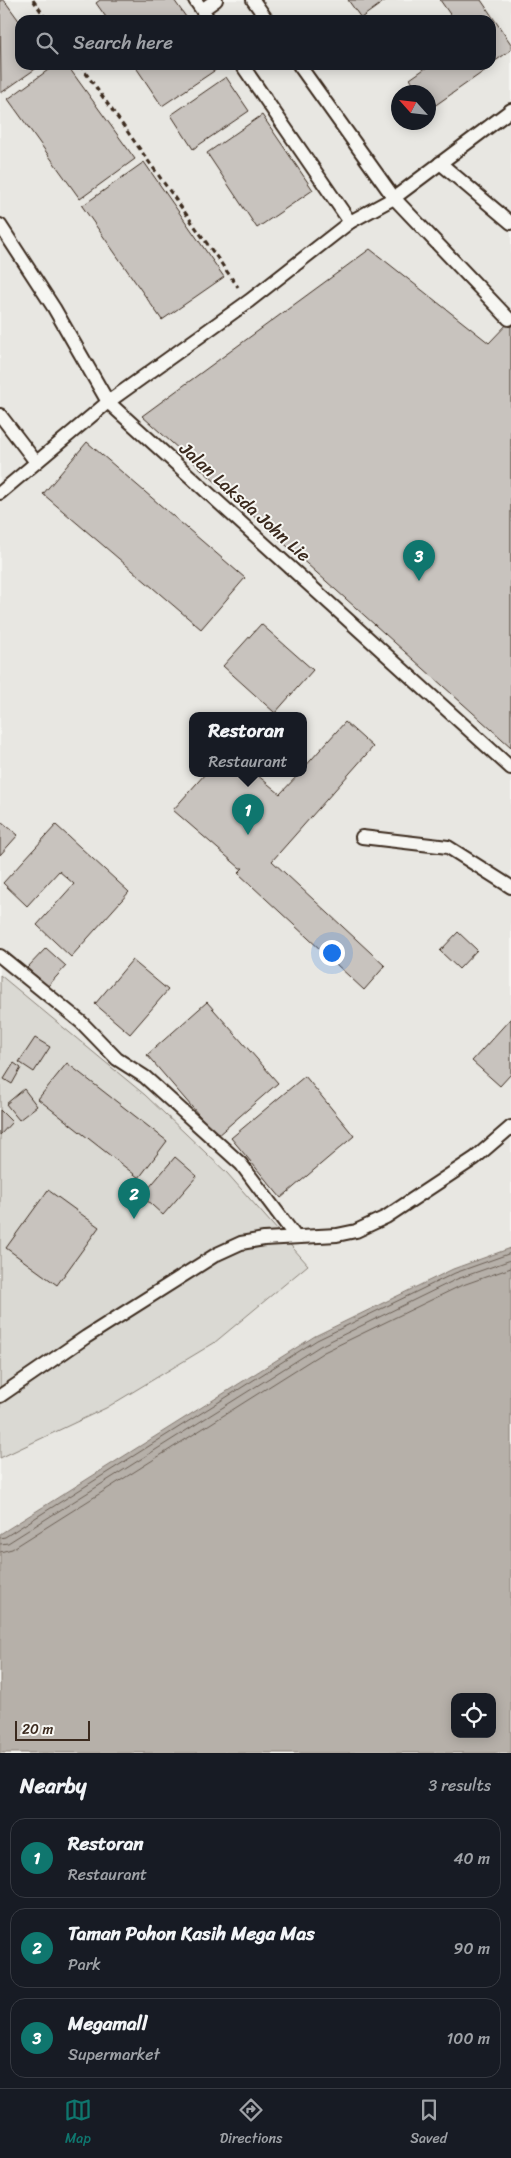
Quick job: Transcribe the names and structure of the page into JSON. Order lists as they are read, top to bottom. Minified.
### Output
{"streets":{"lane":["Jalan Laksda John Lie"]},"scale_bar":"20 m","north":"top left","page":{"search":"Search here","pins":["3","1","2"],"popup":["Restoran","Restaurant"],"scale":"20 m","heading":["Nearby","3 results"],"list":[{"mark":"1","name":"Restoran","note":"Restaurant","value":"40 m"},{"mark":"2","name":"Taman Pohon Kasih Mega Mas","note":"Park","value":"90 m"},{"mark":"3","name":"Megamall","note":"Supermarket","value":"100 m"}],"nav":["Map","Directions","Saved"]}}
